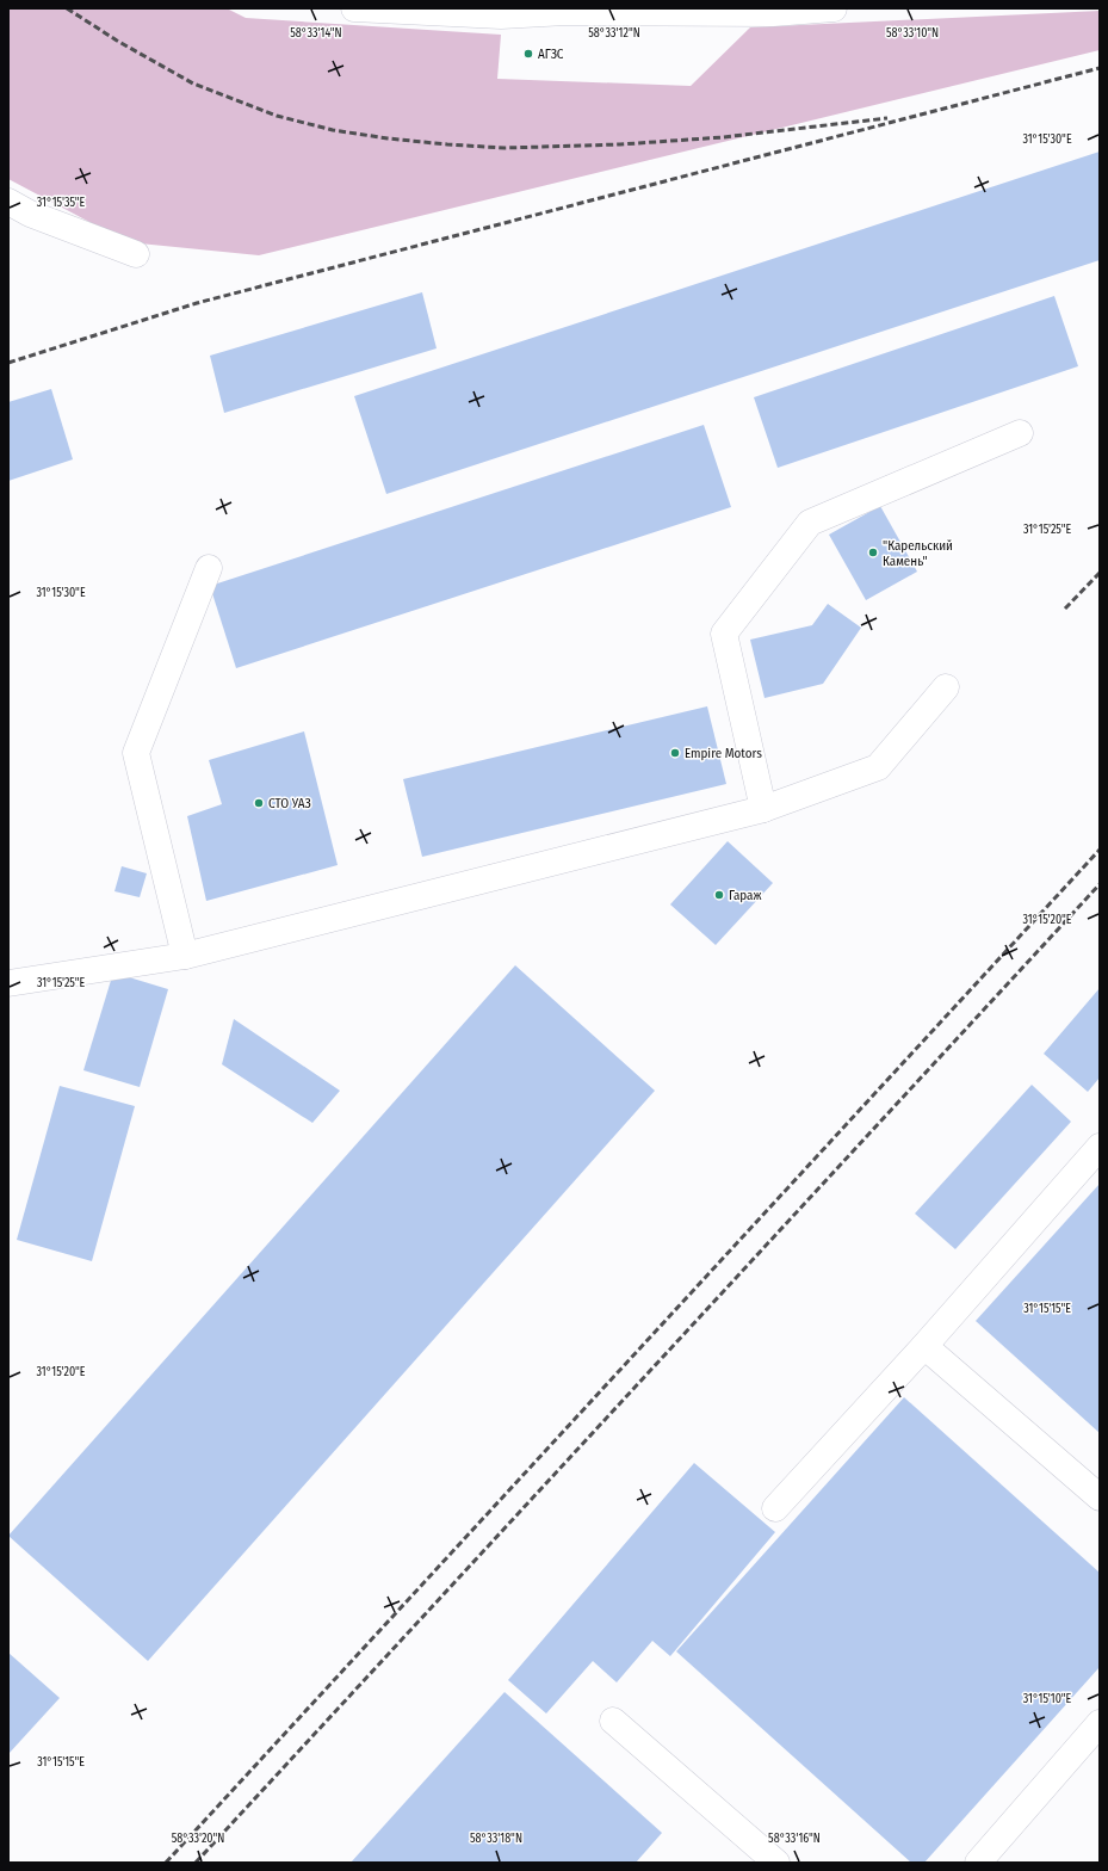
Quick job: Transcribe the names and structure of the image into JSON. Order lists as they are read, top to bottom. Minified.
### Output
{"places":["АГЗС","\"Карельский Камень\"","Empire Motors","СТО УАЗ","Гараж"],"coordinates":["58°33'14\"N","58°33'12\"N","58°33'10\"N","31°15'30\"E","31°15'35\"E","31°15'25\"E","31°15'20\"E","31°15'15\"E","31°15'10\"E","58°33'20\"N","58°33'18\"N","58°33'16\"N"]}
